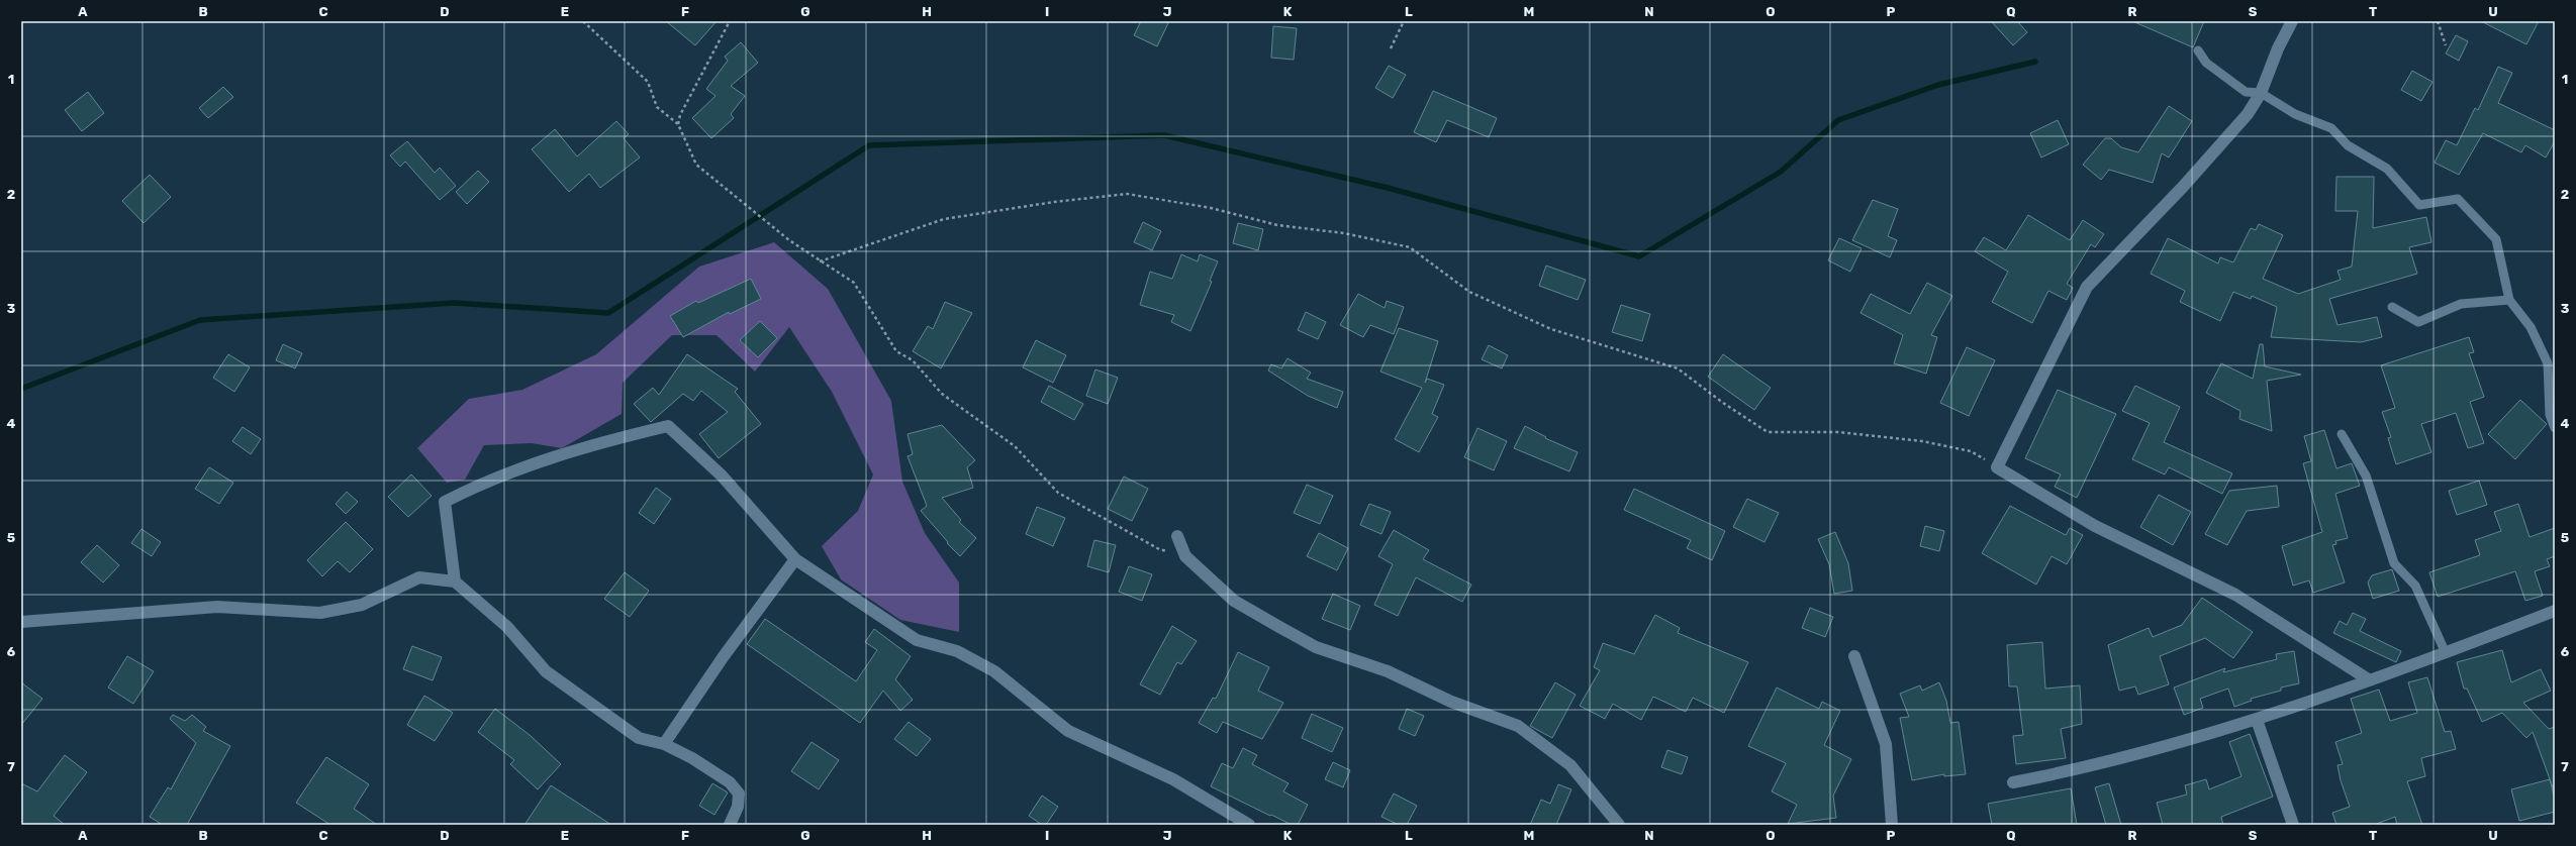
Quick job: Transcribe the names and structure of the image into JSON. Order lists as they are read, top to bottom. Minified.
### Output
{"grid":{"columns":["A","B","C","D","E","F","G","H","I","J","K","L","M","N","O","P","Q","R","S","T","U"],"rows":["1","2","3","4","5","6","7"]}}
